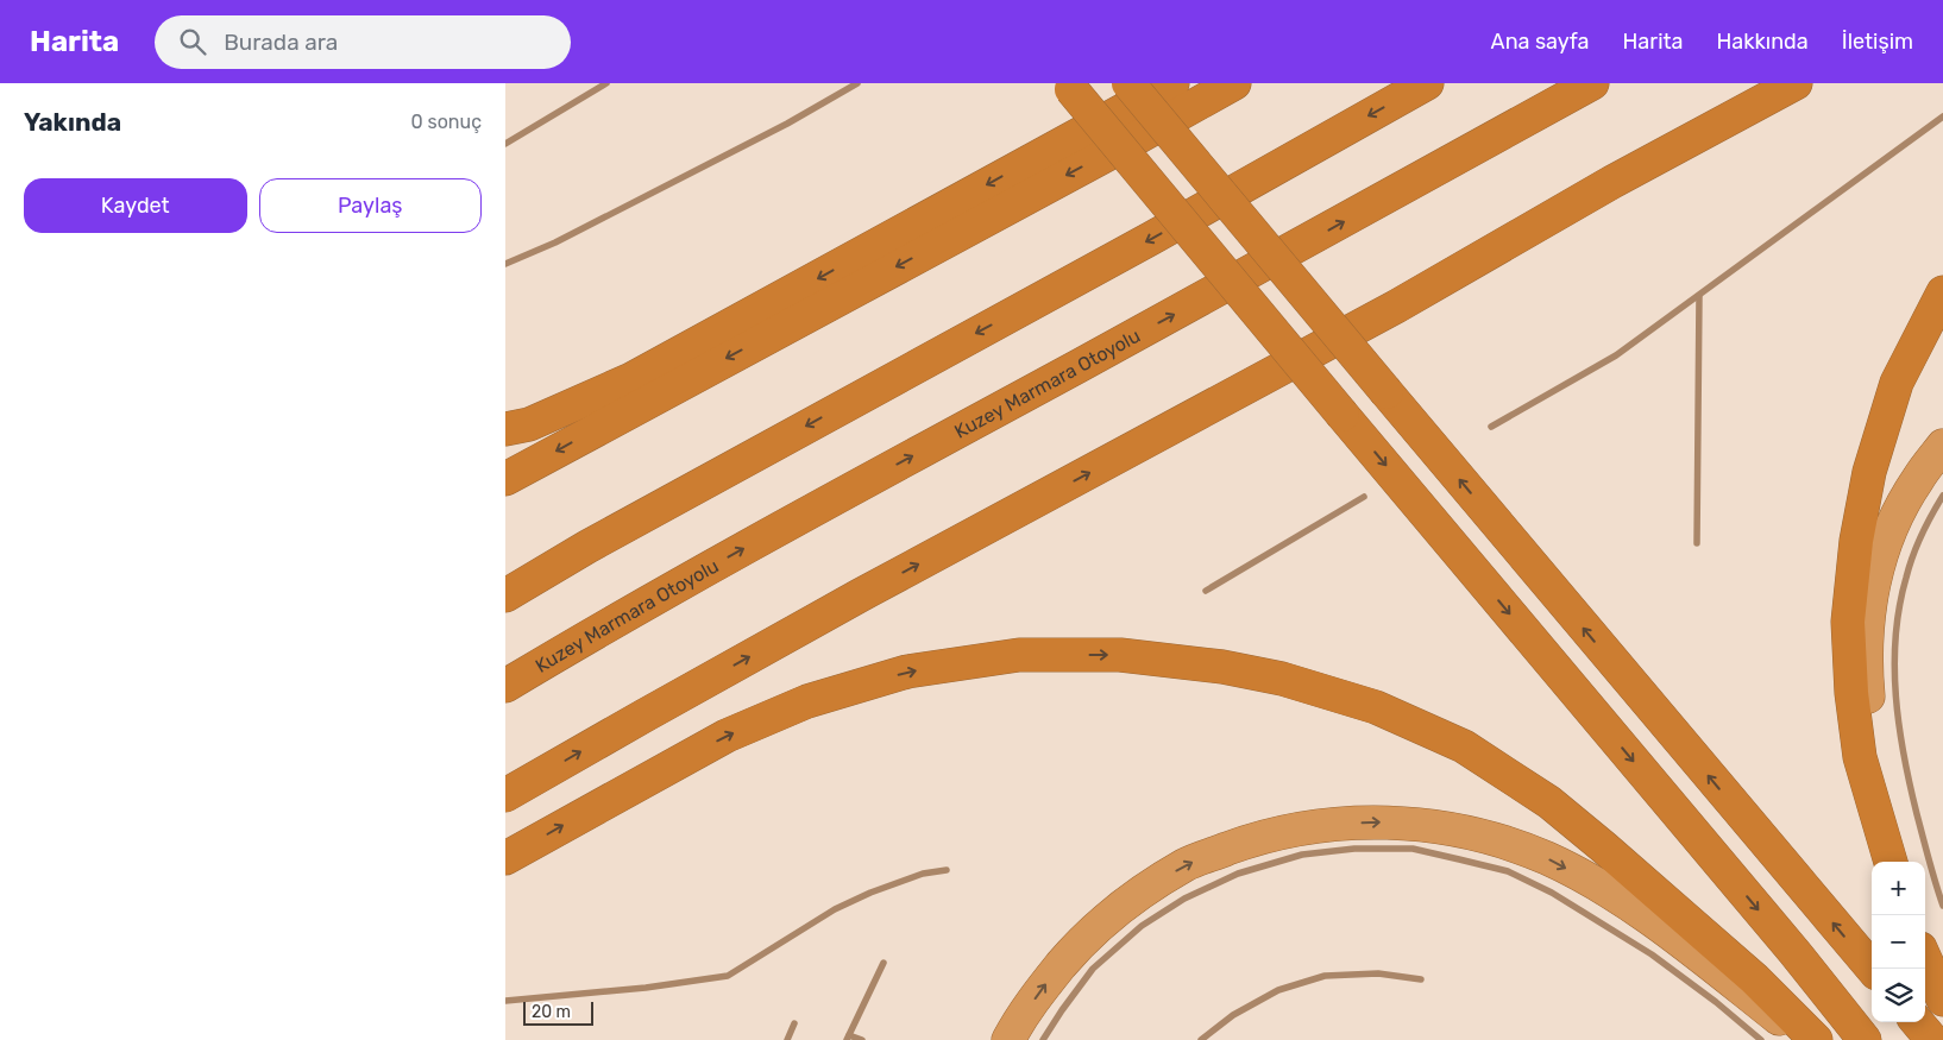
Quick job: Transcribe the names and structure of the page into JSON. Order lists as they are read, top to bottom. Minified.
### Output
{"streets":{"highway":["Kuzey Marmara Otoyolu"]},"scale_bar":"20 m","page":{"header":"Harita","search":"Burada ara","nav":["Ana sayfa","Harita","Hakkında","İletişim"],"heading":["Yakında","0 sonuç"],"buttons":["Kaydet","Paylaş"],"map_buttons":["+","−"],"scale":"20 m"}}
